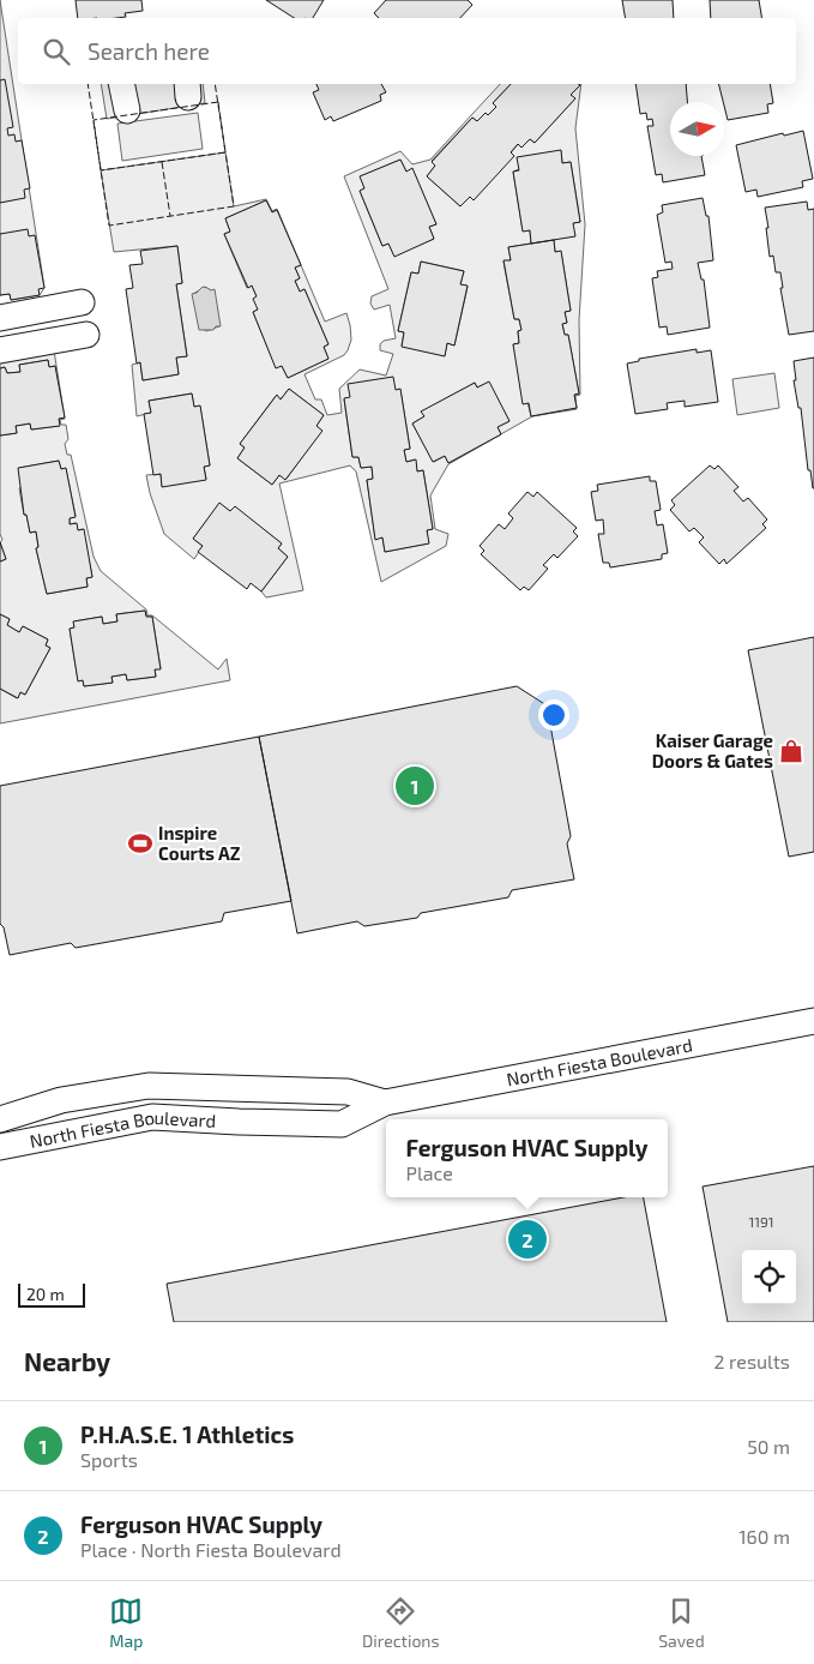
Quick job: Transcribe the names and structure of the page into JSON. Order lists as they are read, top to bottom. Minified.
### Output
{"streets":{"street":["North Fiesta Boulevard"]},"places":{"shop":["Kaiser Garage Doors & Gates"],"sports":["Inspire Courts AZ"]},"house_numbers":["1191"],"scale_bar":"20 m","north":"right","page":{"search":"Search here","pins":["1","2"],"popup":["Ferguson HVAC Supply","Place"],"scale":"20 m","heading":["Nearby","2 results"],"list":[{"mark":"1","name":"P.H.A.S.E. 1 Athletics","note":"Sports","value":"50 m"},{"mark":"2","name":"Ferguson HVAC Supply","note":"Place · North Fiesta Boulevard","value":"160 m"}],"nav":["Map","Directions","Saved"]}}
